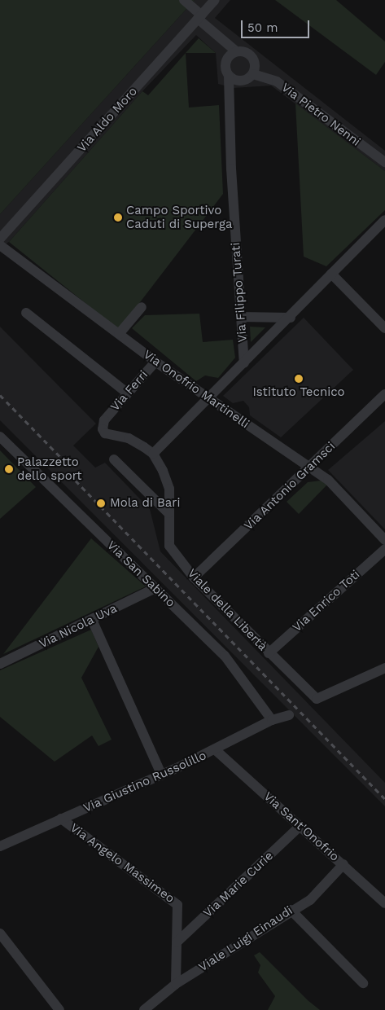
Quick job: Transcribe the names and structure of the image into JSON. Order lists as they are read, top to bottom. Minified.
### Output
{"streets":{"street":["Via Pietro Nenni","Via Aldo Moro","Via Filippo Turati","Via Onofrio Martinelli","Via Ferri","Via Antonio Gramsci","Via San Sabino","Via Enrico Toti","Viale della Libertà","Via Nicola Uva","Via Giustino Russolillo","Via Sant'Onofrio","Via Angelo Massimeo","Via Marie Curie","Viale Luigi Einaudi"]},"crossings":[["Via Pietro Nenni","Via Filippo Turati"],["Via Onofrio Martinelli","Via Ferri"],["Via Onofrio Martinelli","Via Antonio Gramsci"],["Via Ferri","Viale della Libertà"],["Via Antonio Gramsci","Viale della Libertà"],["Via San Sabino","Via Nicola Uva"],["Via San Sabino","Via Giustino Russolillo"],["Via Enrico Toti","Viale della Libertà"],["Via Giustino Russolillo","Via Sant'Onofrio"],["Via Giustino Russolillo","Via Angelo Massimeo"],["Via Sant'Onofrio","Via Marie Curie"],["Via Sant'Onofrio","Viale Luigi Einaudi"],["Via Angelo Massimeo","Via Marie Curie"],["Via Angelo Massimeo","Viale Luigi Einaudi"]],"places":["Campo Sportivo Caduti di Superga","Istituto Tecnico","Palazzetto dello sport","Mola di Bari"],"scale_bar":"50 m"}
